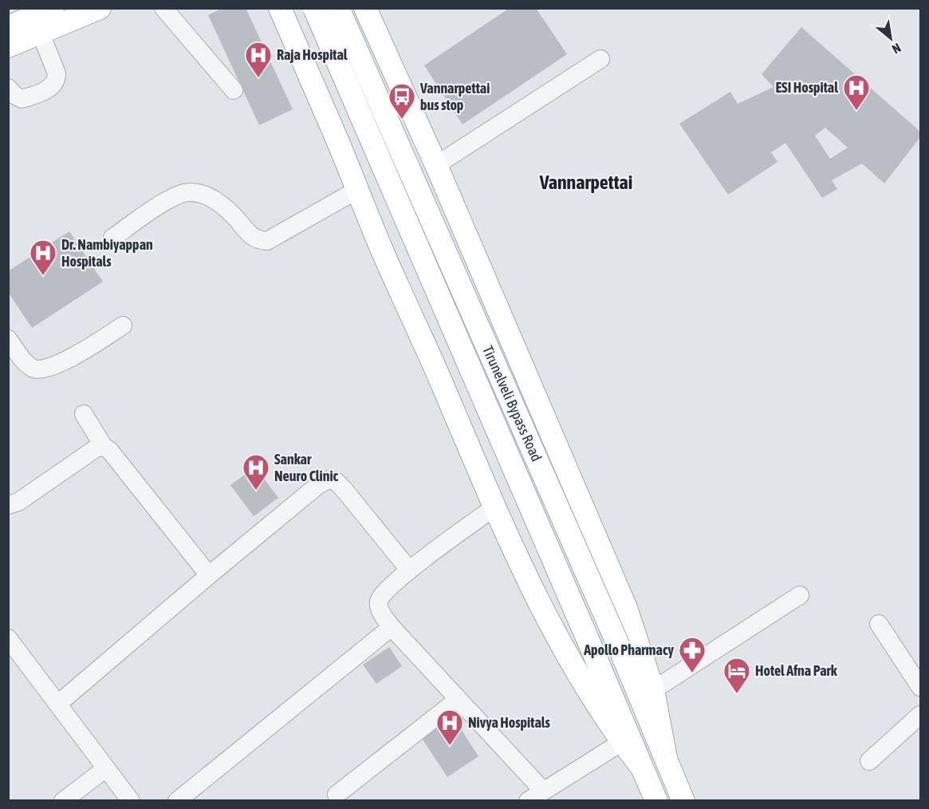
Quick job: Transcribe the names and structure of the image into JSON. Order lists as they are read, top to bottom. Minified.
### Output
{"streets":{"main road":["Tirunelveli Bypass Road"]},"districts":["Vannarpettai"],"places":{"hospital":["Raja Hospital","ESI Hospital","Dr. Nambiyappan Hospitals","Sankar Neuro Clinic","Nivya Hospitals"],"bus stop":["Vannarpettai bus stop"],"pharmacy":["Apollo Pharmacy"],"hotel":["Hotel Afna Park"]},"north":"bottom right"}
